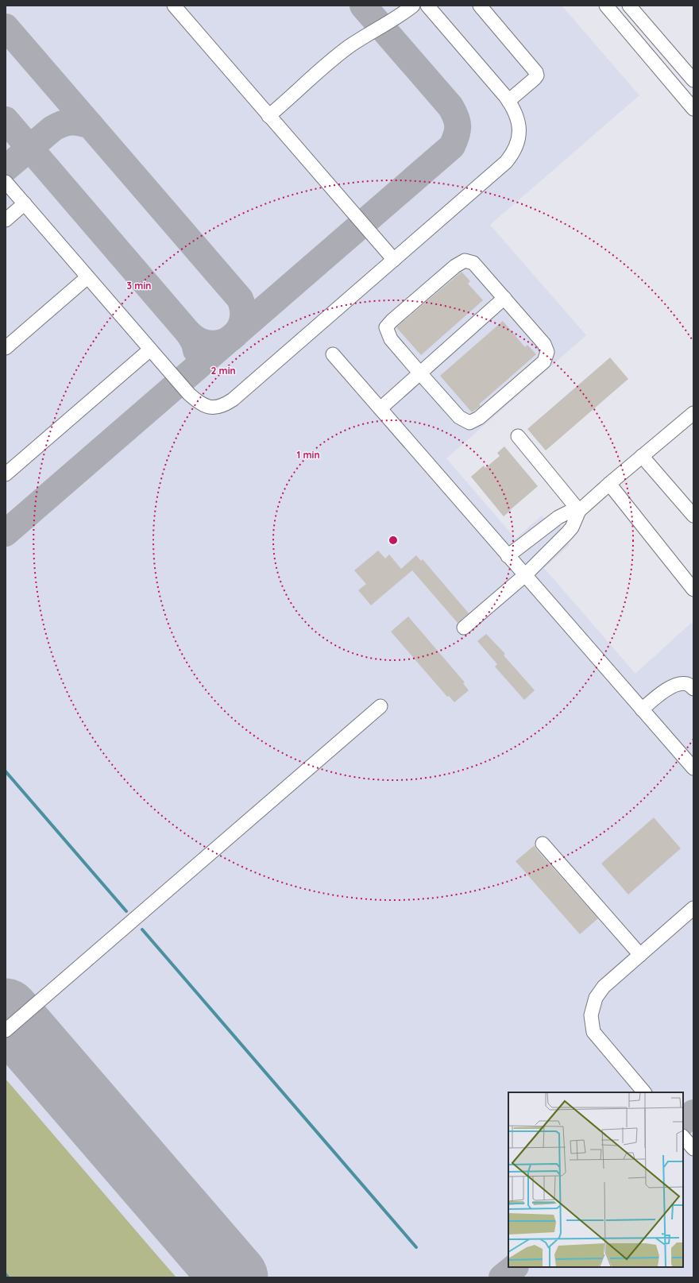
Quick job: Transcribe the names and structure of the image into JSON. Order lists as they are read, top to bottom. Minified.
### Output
{"rings":["3 min","2 min","1 min"]}
